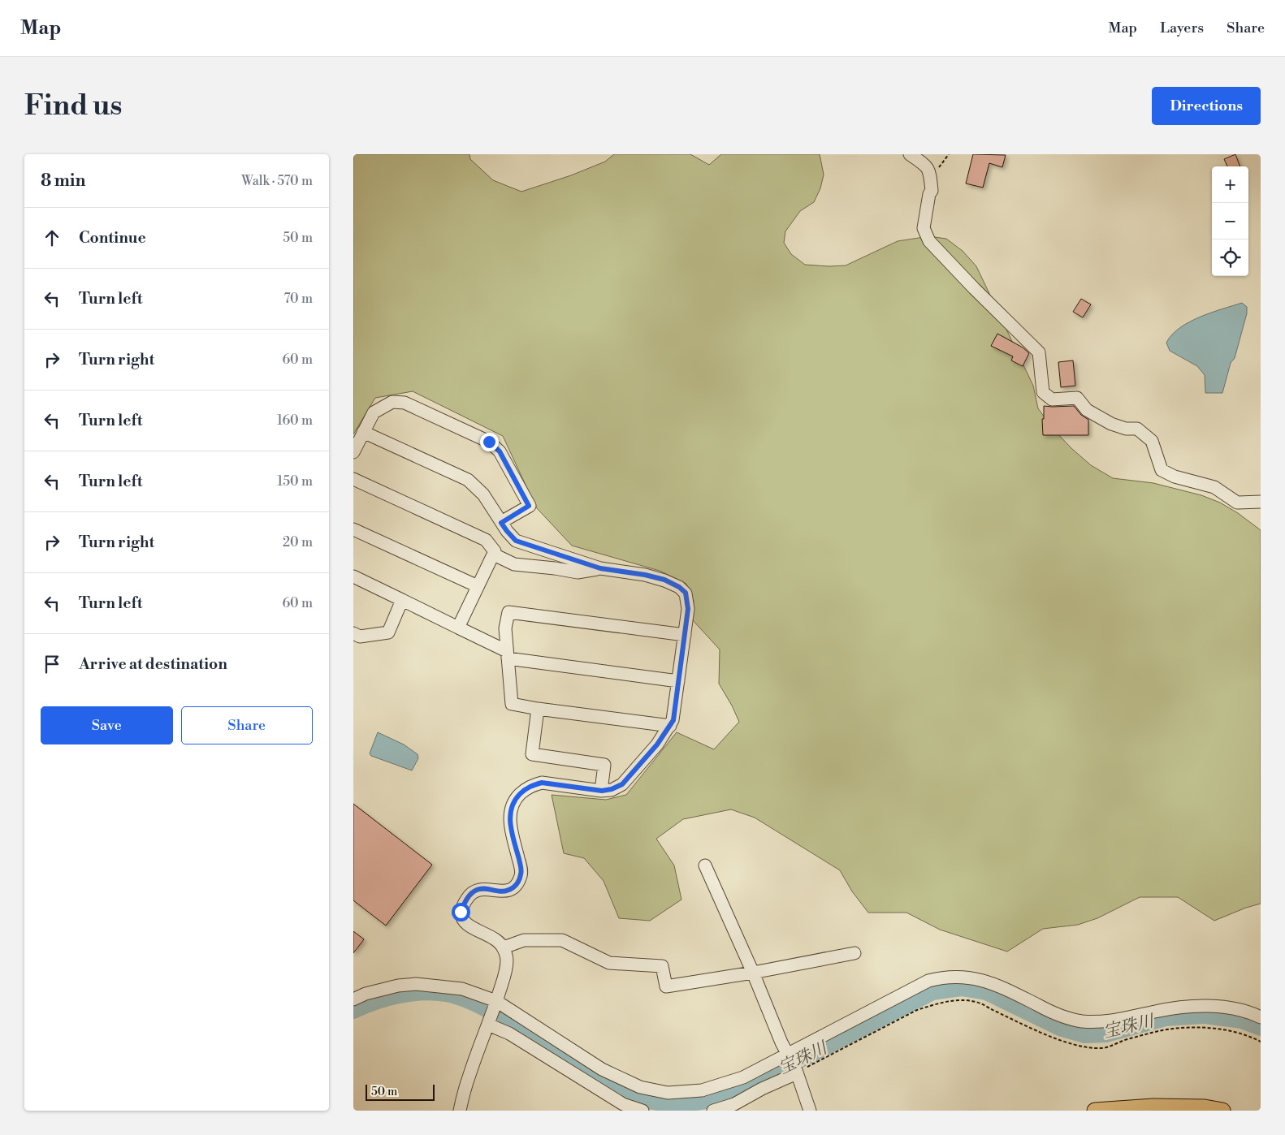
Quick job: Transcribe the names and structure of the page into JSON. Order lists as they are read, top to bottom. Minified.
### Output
{"water":["宝珠川"],"scale_bar":"50 m","page":{"header":"Map","nav":["Map","Layers","Share"],"buttons":["Directions",["Save","Share"]],"title":"Find us","heading":["8 min","Walk · 570 m"],"map_buttons":["+","−"],"list":[["Continue","50 m"],["Turn left","70 m"],["Turn right","60 m"],["Turn left","160 m"],["Turn left","150 m"],["Turn right","20 m"],["Turn left","60 m"],"Arrive at destination"],"scale":"50 m"}}
